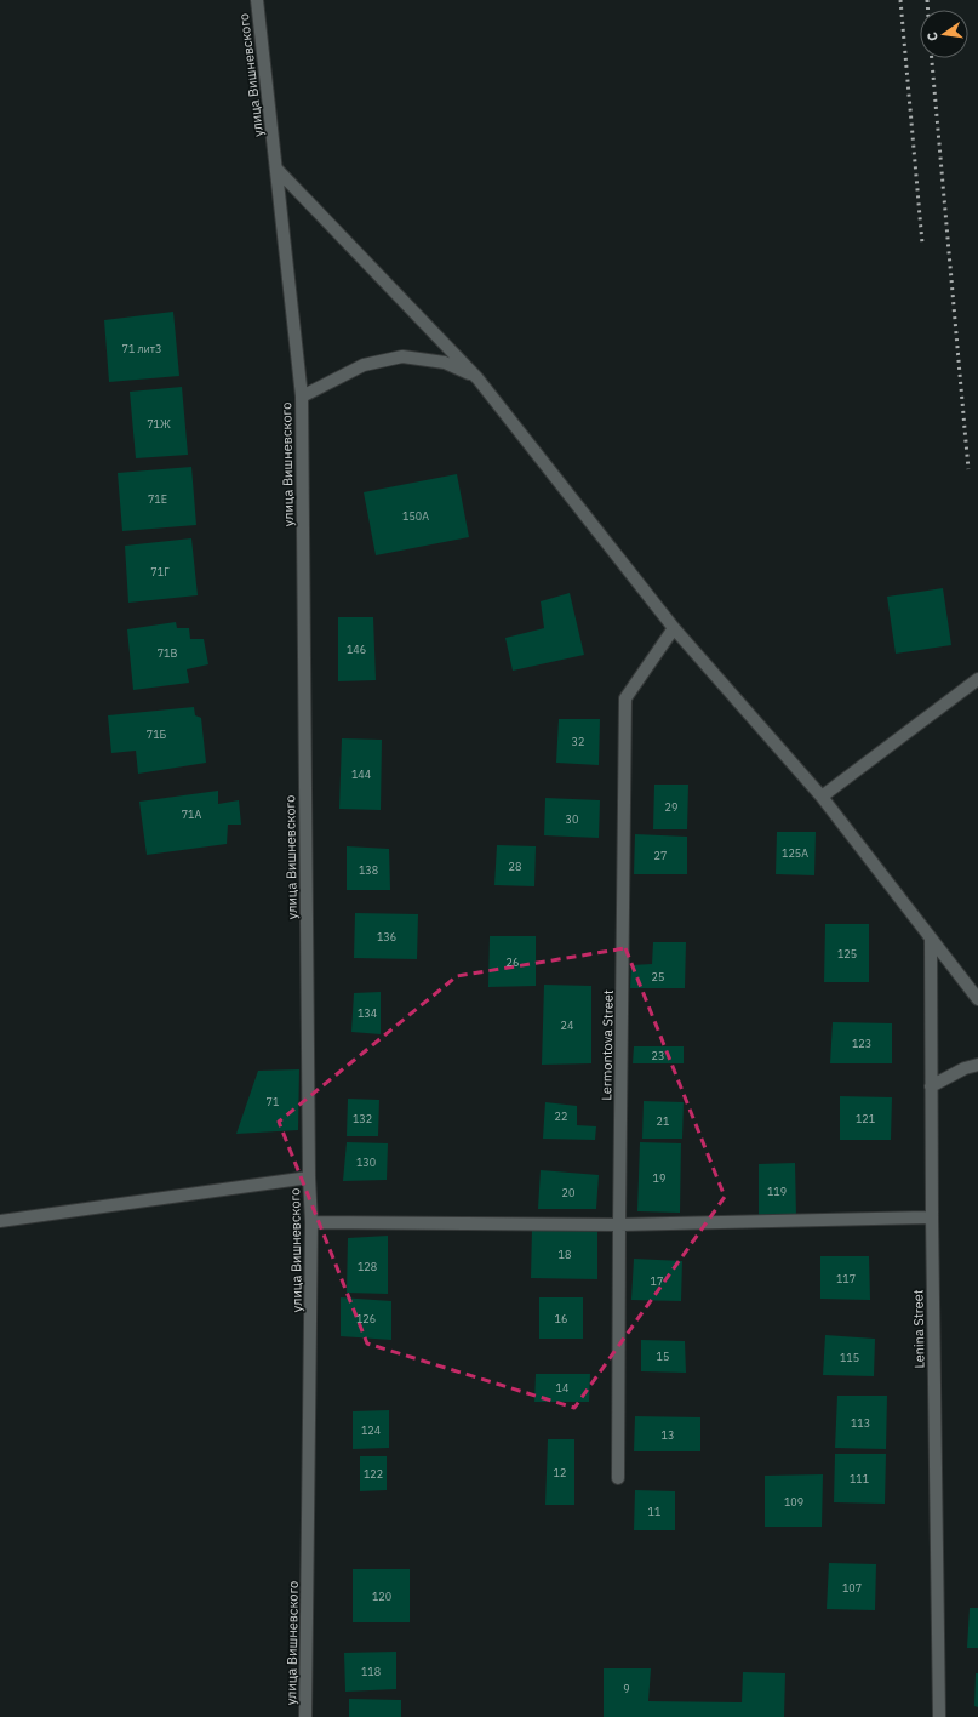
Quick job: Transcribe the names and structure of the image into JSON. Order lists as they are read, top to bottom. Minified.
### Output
{"streets":{"street":["улица Вишневского","Lermontova Street","Lenina Street"]},"house_numbers":["71 лит3","71Ж","71Е","150А","71Г","146","71В","71Б","32","144","29","71А","30","125А","27","28","138","136","125","26","25","134","24","123","23","71","22","132","121","21","130","19","119","20","18","128","117","17","126","16","15","115","14","113","124","13","12","122","111","109","11","107","120","118","9"],"north":"left"}
